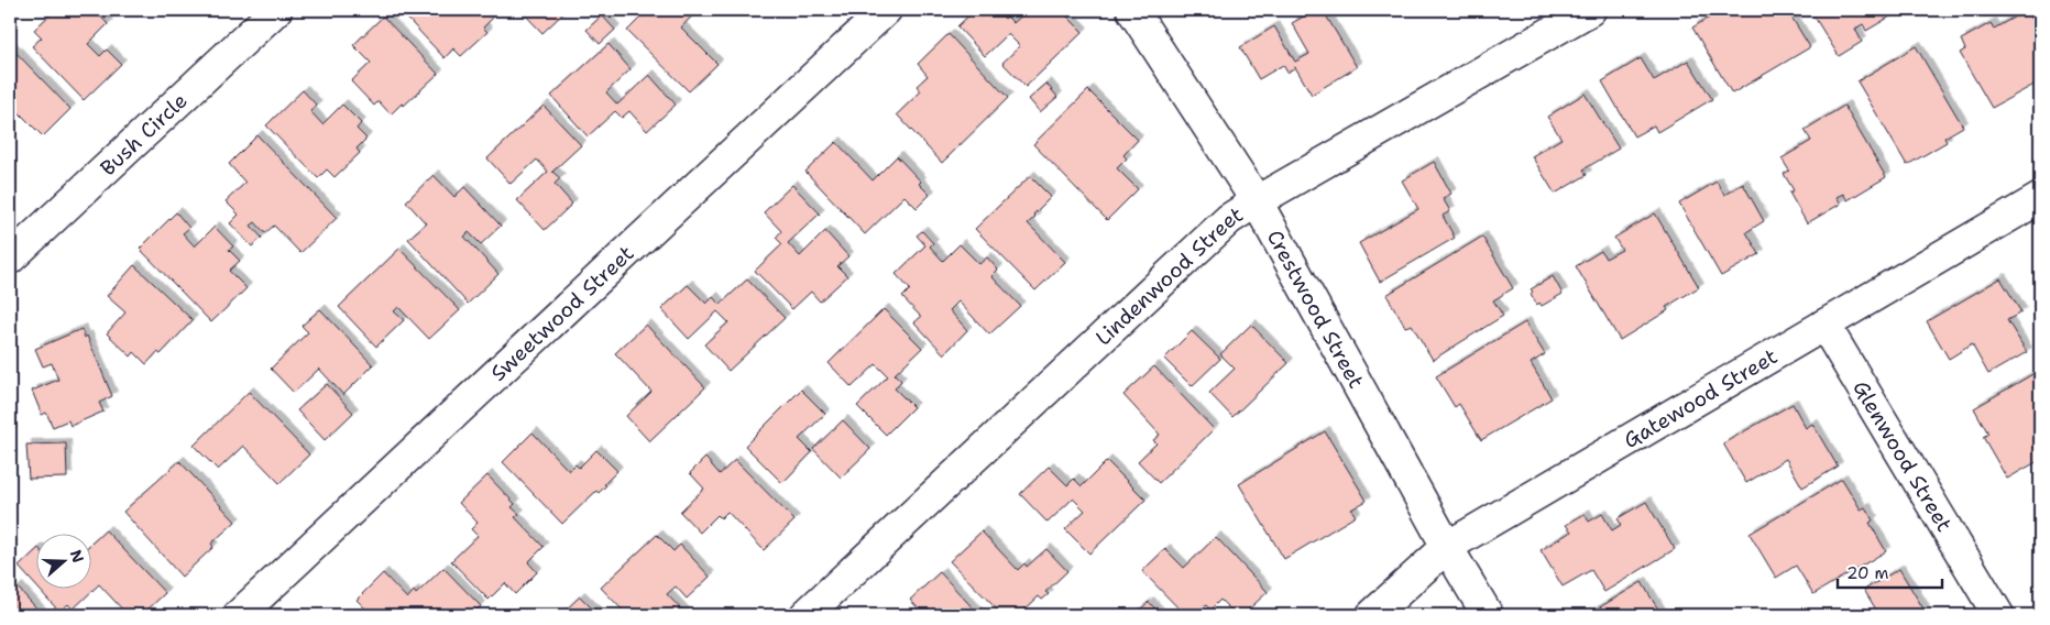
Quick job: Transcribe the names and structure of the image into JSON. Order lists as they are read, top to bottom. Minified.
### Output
{"streets":{"street":["Bush Circle","Lindenwood Street","Crestwood Street","Sweetwood Street","Gatewood Street","Glenwood Street"]},"crossings":[["Lindenwood Street","Crestwood Street"],["Crestwood Street","Gatewood Street"],["Gatewood Street","Glenwood Street"]],"scale_bar":"20 m","north":"right"}
